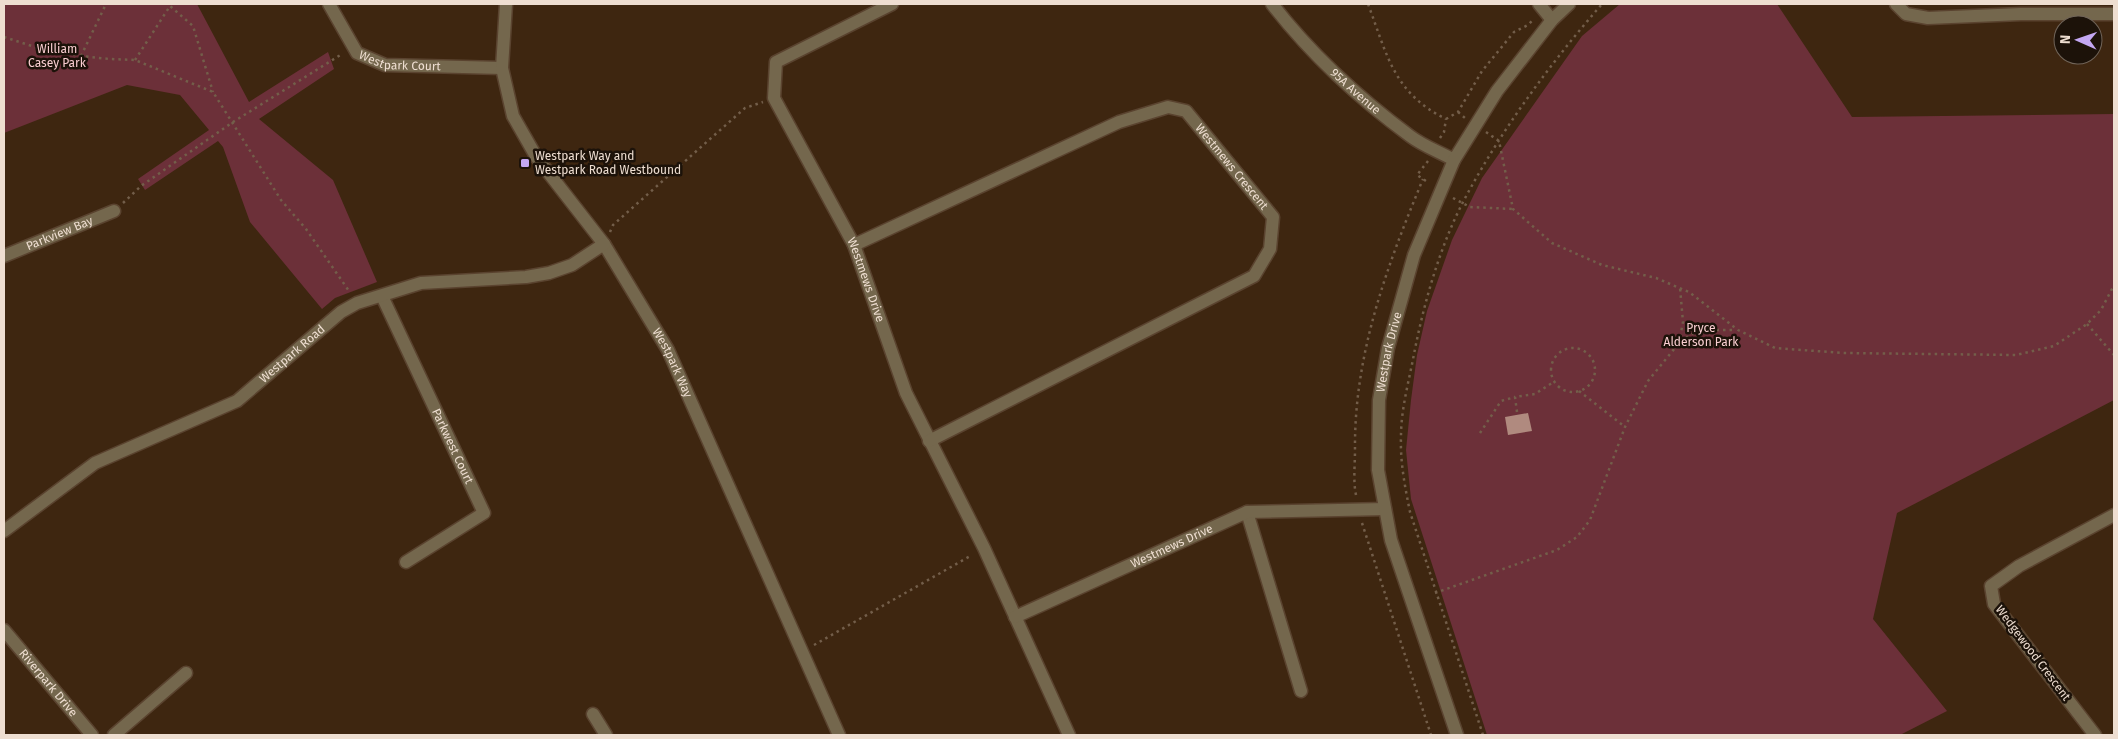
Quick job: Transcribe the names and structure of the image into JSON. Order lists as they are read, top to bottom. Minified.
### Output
{"streets":{"street":["Westpark Court","95A Avenue","Westmews Crescent","Parkview Bay","Westmews Drive","Westpark Drive","Westpark Road","Westpark Way","Parkwest Court","Wedgewood Crescent","Riverpark Drive"]},"crossings":[["Westpark Court","Westpark Way"],["95A Avenue","Westpark Drive"],["Westmews Crescent","Westmews Drive"],["Westmews Drive","Westpark Drive"],["Westpark Road","Westpark Way"],["Westpark Road","Parkwest Court"]],"parks":["William Casey Park","Pryce Alderson Park"],"places":{"transit":["Westpark Way and Westpark Road Westbound"]},"north":"left"}
